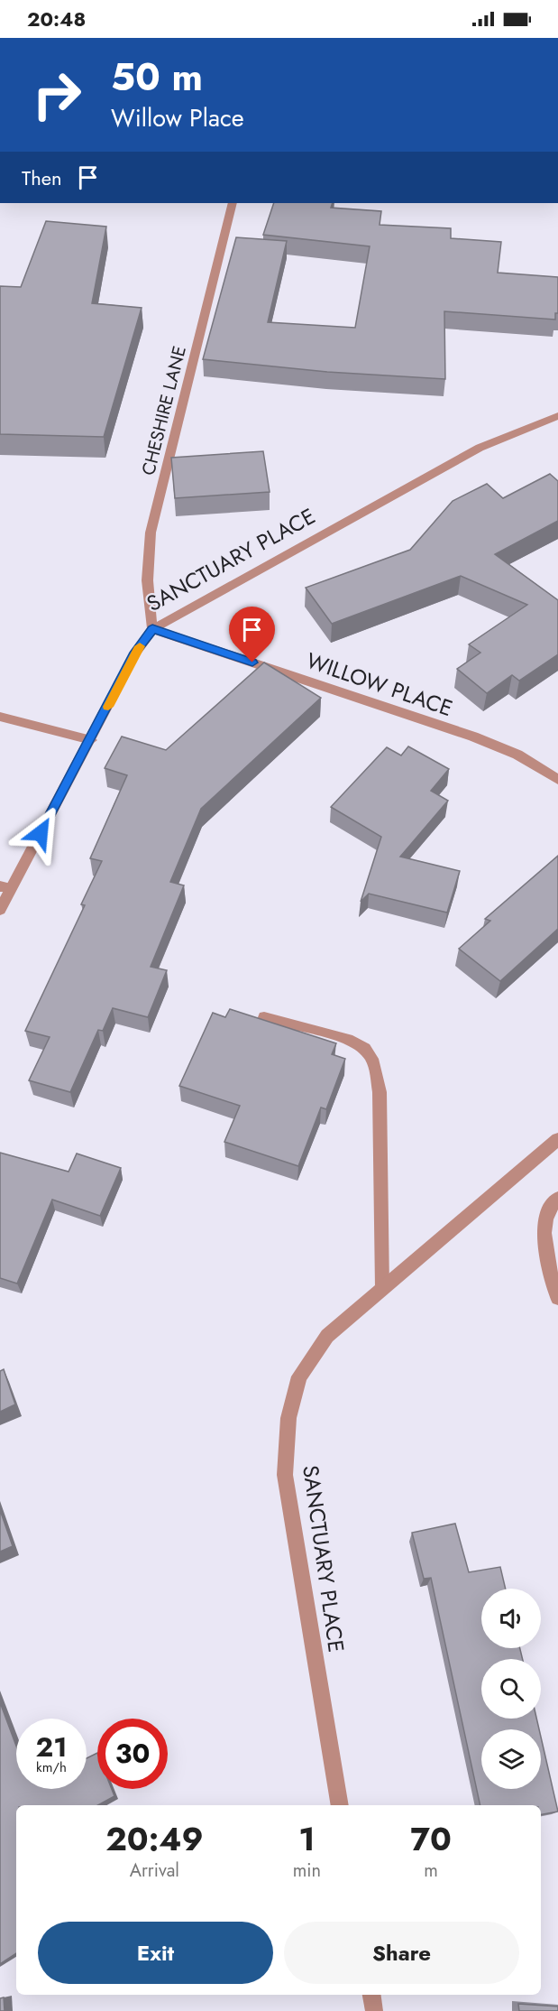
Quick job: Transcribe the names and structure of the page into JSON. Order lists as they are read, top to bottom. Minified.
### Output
{"streets":{"street":["CHESHIRE LANE","SANCTUARY PLACE","WILLOW PLACE"]},"crossings":[["CHESHIRE LANE","SANCTUARY PLACE"],["CHESHIRE LANE","WILLOW PLACE"],["SANCTUARY PLACE","WILLOW PLACE"]],"page":{"status":"20:48","turn":["50 m","Willow Place"],"then":"Then","speed":"21 km/h","limit":"30","eta":["20:49","Arrival","1","min","70","m"],"buttons":["Exit","Share"]}}
